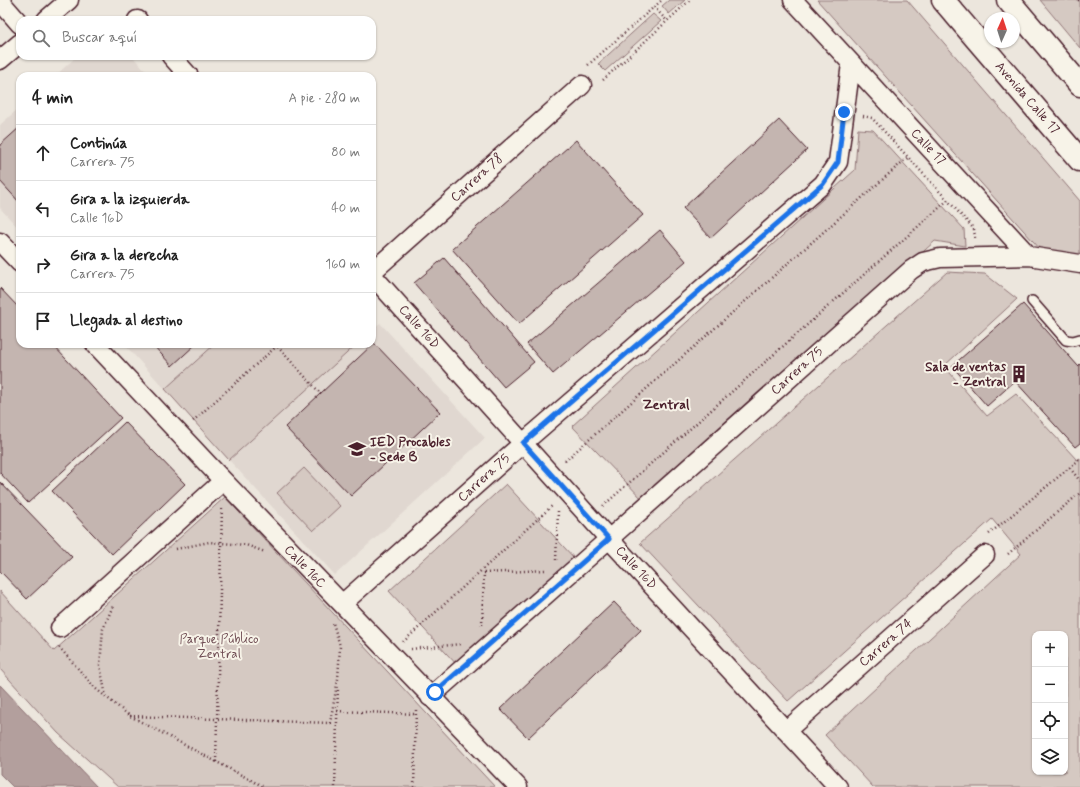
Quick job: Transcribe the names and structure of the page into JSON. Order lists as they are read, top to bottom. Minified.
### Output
{"streets":{"main road":["Avenida Calle 17"],"street":["Calle 17","Carrera 78","Calle 16D","Carrera 75","Calle 16C","Carrera 74"]},"crossings":[["Calle 17","Carrera 75"],["Calle 16D","Carrera 75"],["Calle 16D","Carrera 74"],["Carrera 75","Calle 16C"]],"districts":["Zentral"],"parks":["Parque Público Zentral"],"places":{"building":["Sala de ventas - Zentral"],"school or university":["IED Procables - Sede B"]},"north":"top","page":{"search":"Buscar aquí","heading":["4 min","A pie · 280 m"],"list":[["Continúa","Carrera 75","80 m"],["Gira a la izquierda","Calle 16D","40 m"],["Gira a la derecha","Carrera 75","160 m"],"Llegada al destino"],"map_buttons":["+","−"]}}
